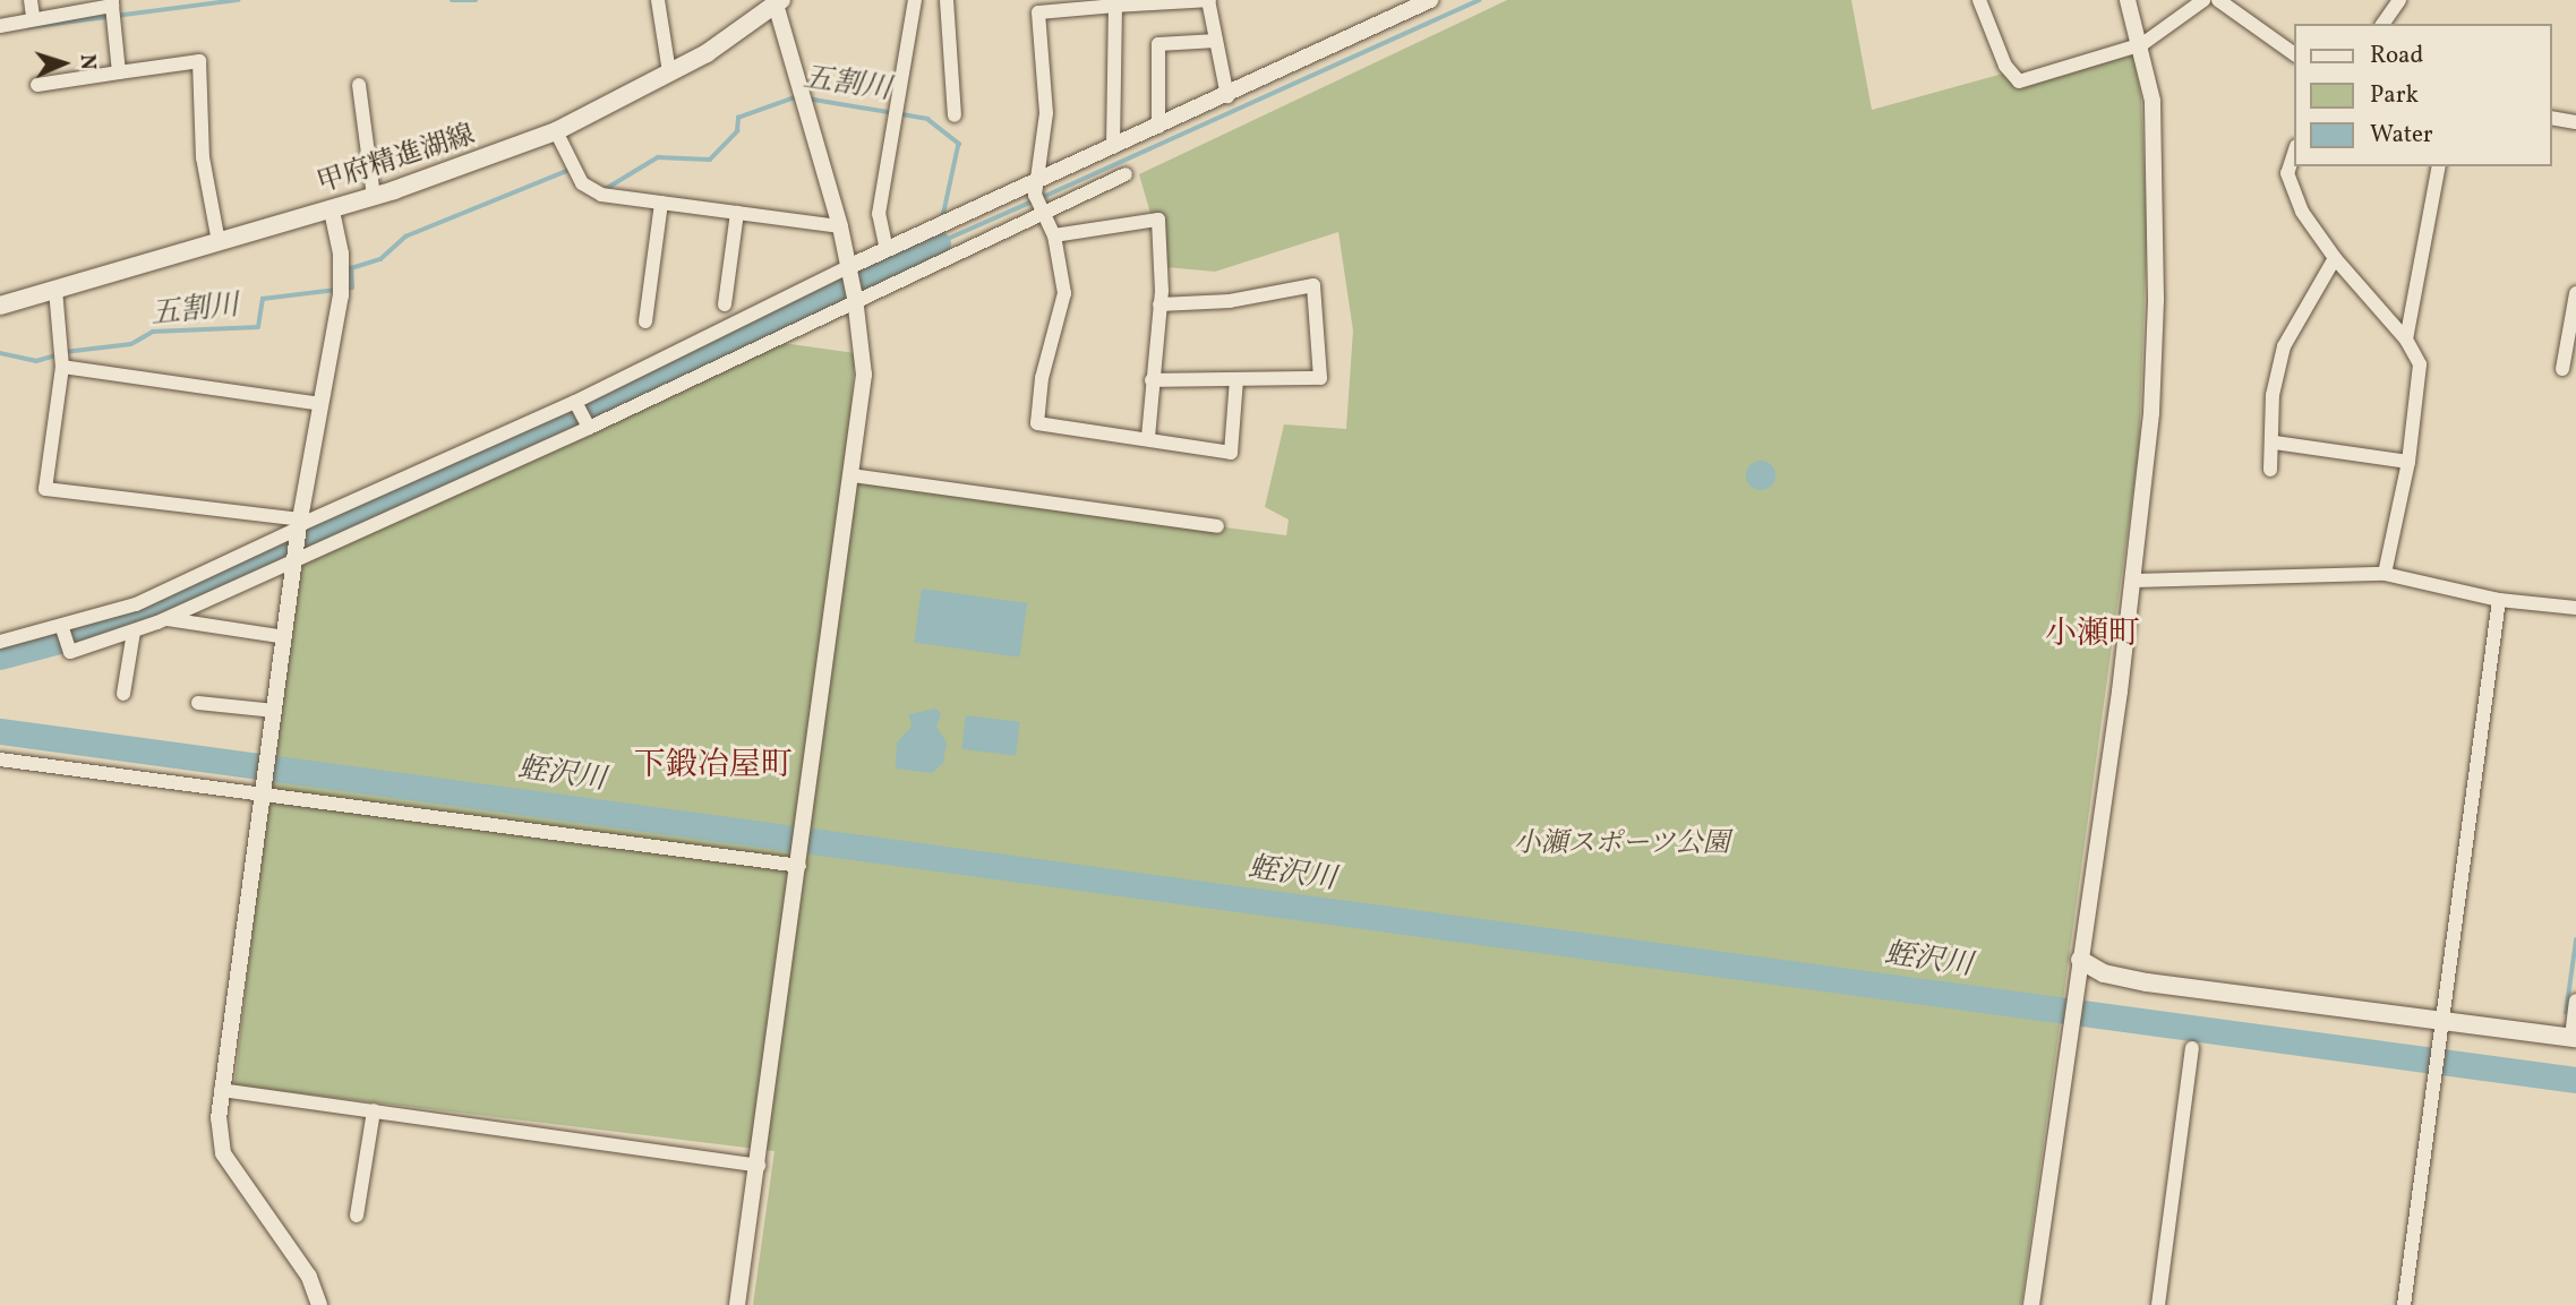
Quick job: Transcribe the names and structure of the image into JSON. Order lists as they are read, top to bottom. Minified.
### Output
{"streets":{"main road":["甲府精進湖線"]},"districts":["小瀬町","下鍛冶屋町"],"water":["五割川","蛭沢川"],"parks":["小瀬スポーツ公園"],"legend":["Road","Park","Water"],"north":"right"}
